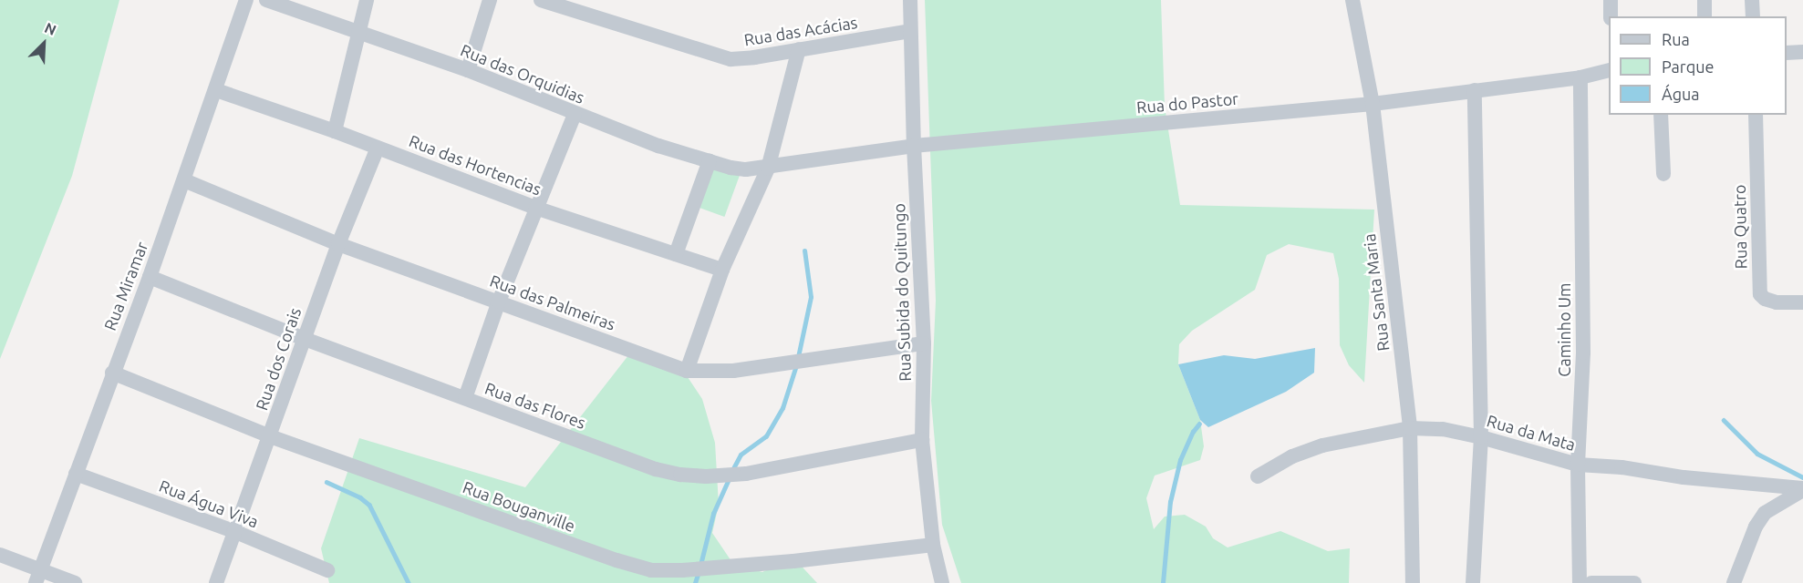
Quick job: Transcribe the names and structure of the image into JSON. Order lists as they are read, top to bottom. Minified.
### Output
{"streets":{"street":["Rua das Acácias","Rua das Orquidias","Rua do Pastor","Rua das Hortencias","Rua Quatro","Rua Miramar","Rua Subida do Quitungo","Rua Santa Maria","Rua das Palmeiras","Caminho Um","Rua dos Corais","Rua das Flores","Rua da Mata","Rua Água Viva","Rua Bouganville"]},"crossings":[["Rua das Acácias","Rua Subida do Quitungo"],["Rua das Orquidias","Rua do Pastor"],["Rua do Pastor","Rua Subida do Quitungo"],["Rua do Pastor","Rua Santa Maria"],["Rua do Pastor","Caminho Um"],["Rua das Hortencias","Rua Miramar"],["Rua das Hortencias","Rua dos Corais"],["Rua Miramar","Rua das Palmeiras"],["Rua Miramar","Rua das Flores"],["Rua Miramar","Rua Água Viva"],["Rua Miramar","Rua Bouganville"],["Rua Subida do Quitungo","Rua das Palmeiras"],["Rua Subida do Quitungo","Rua das Flores"],["Rua Subida do Quitungo","Rua Bouganville"],["Rua Santa Maria","Rua da Mata"],["Rua das Palmeiras","Rua dos Corais"],["Caminho Um","Rua da Mata"],["Rua dos Corais","Rua das Flores"],["Rua dos Corais","Rua Água Viva"],["Rua dos Corais","Rua Bouganville"]],"legend":["Rua","Parque","Água"],"north":"top right"}
